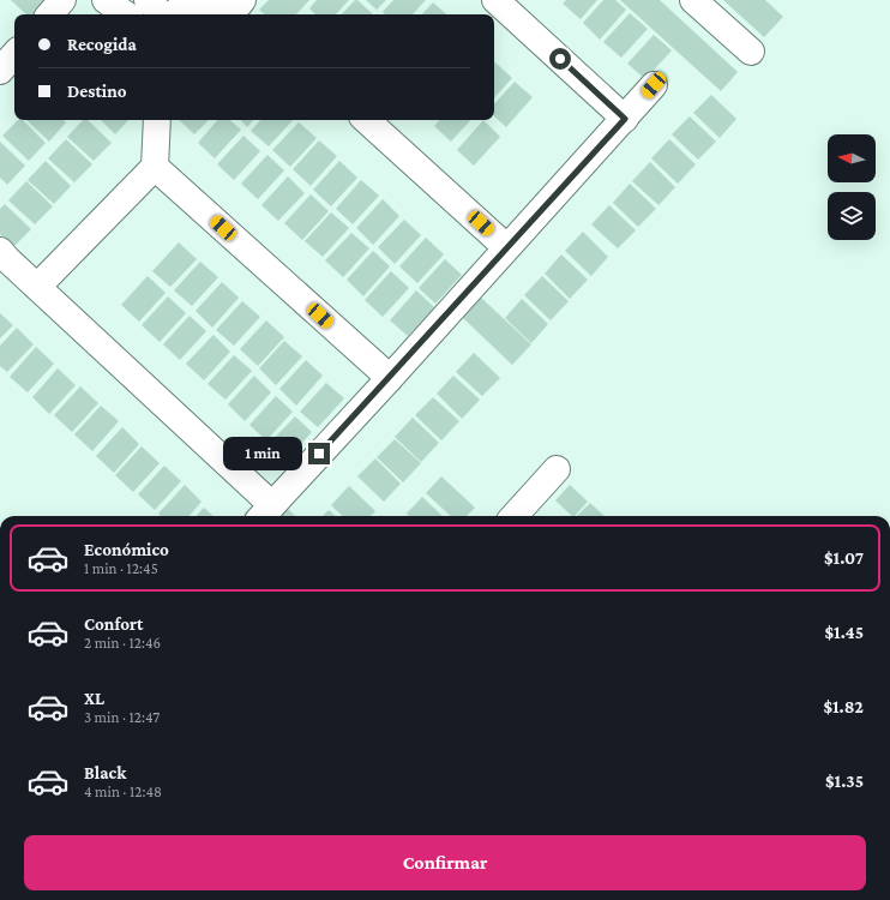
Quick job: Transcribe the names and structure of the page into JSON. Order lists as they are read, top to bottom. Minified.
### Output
{"north":"left","page":{"banner":["Recogida","Destino"],"bubble":"1 min","list":[{"name":"Económico","note":"1 min · 12:45","value":"$1.07"},{"name":"Confort","note":"2 min · 12:46","value":"$1.45"},{"name":"XL","note":"3 min · 12:47","value":"$1.82"},{"name":"Black","note":"4 min · 12:48","value":"$1.35"}],"buttons":"Confirmar"}}
